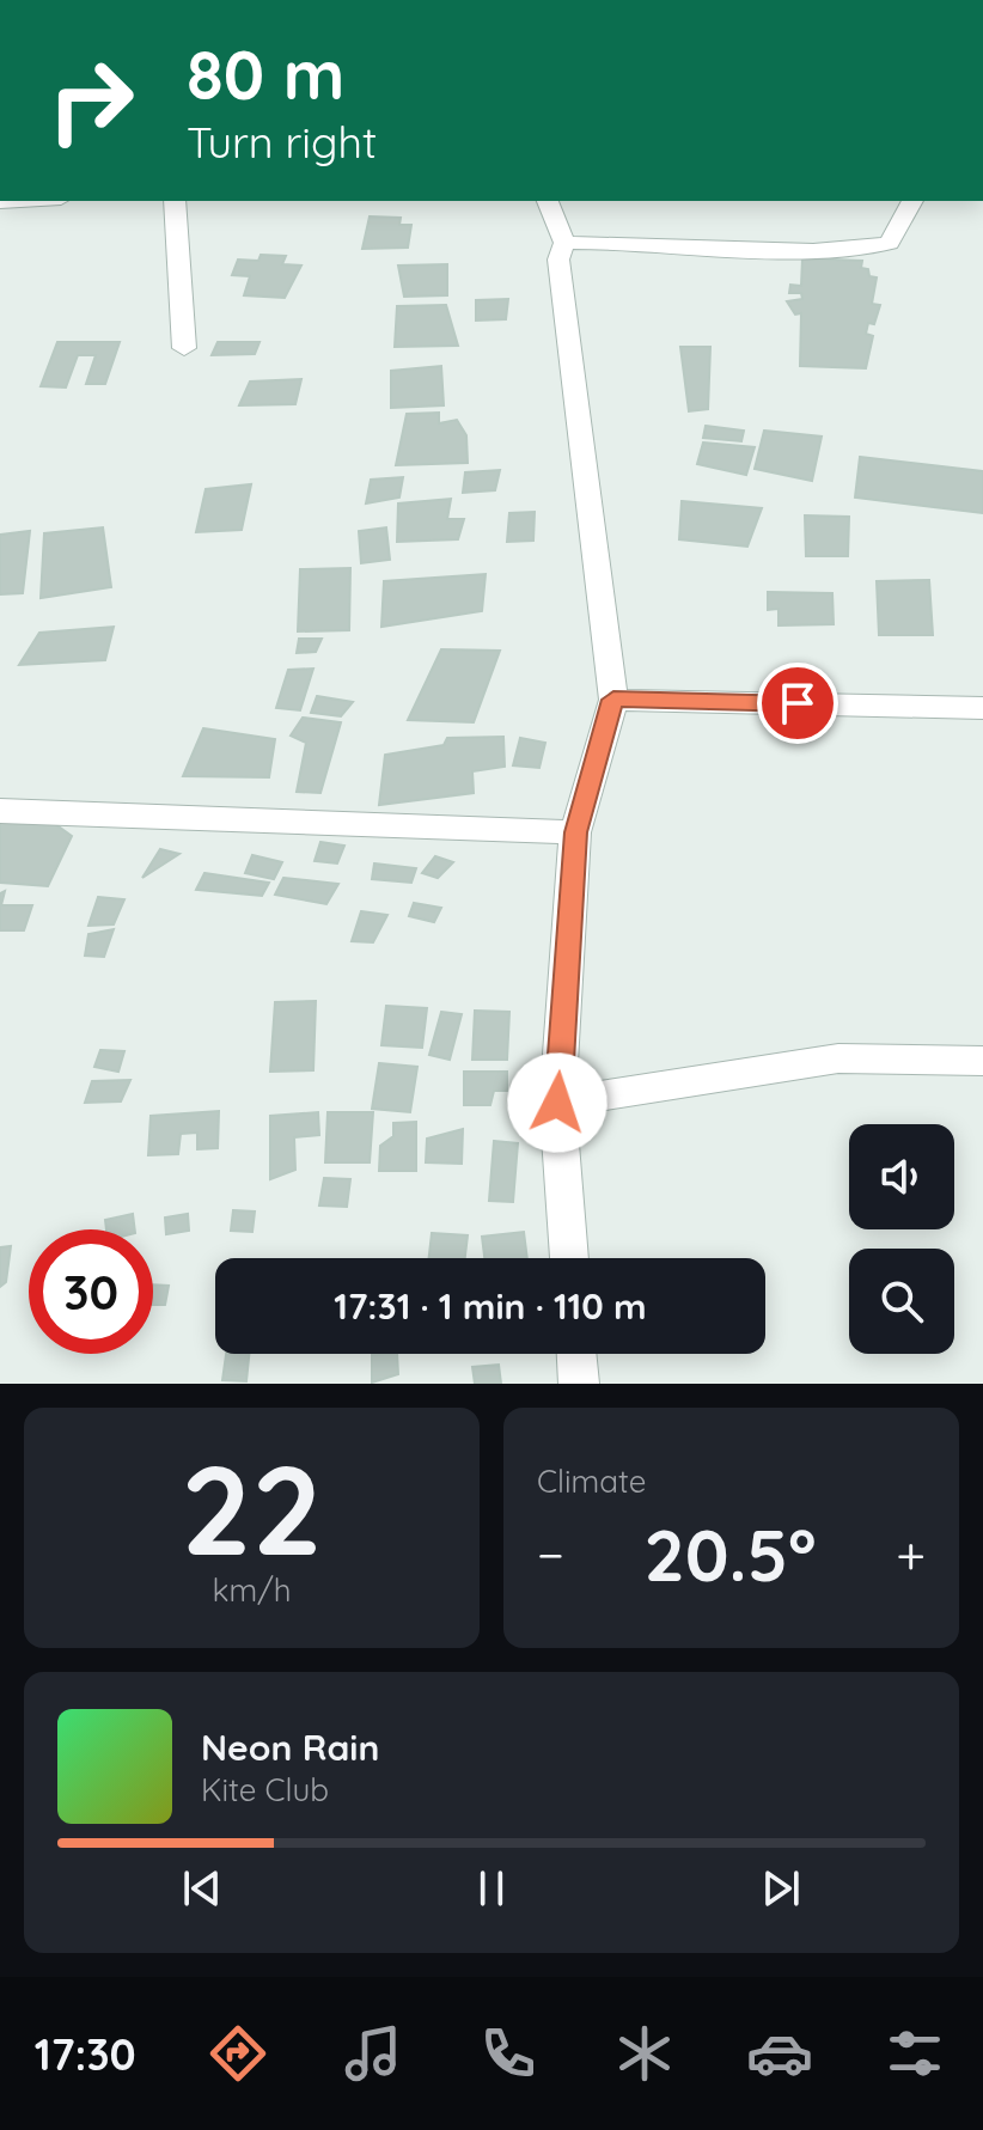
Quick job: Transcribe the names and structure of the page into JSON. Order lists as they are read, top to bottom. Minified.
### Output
{"page":{"turn":["80 m","Turn right"],"limit":"30","trip":"17:31 · 1 min · 110 m","tile":[["22","km/h"],"Climate"],"heat":["−","20.5°","+"],"song":["Neon Rain","Kite Club"],"tabs":"17:30"}}
